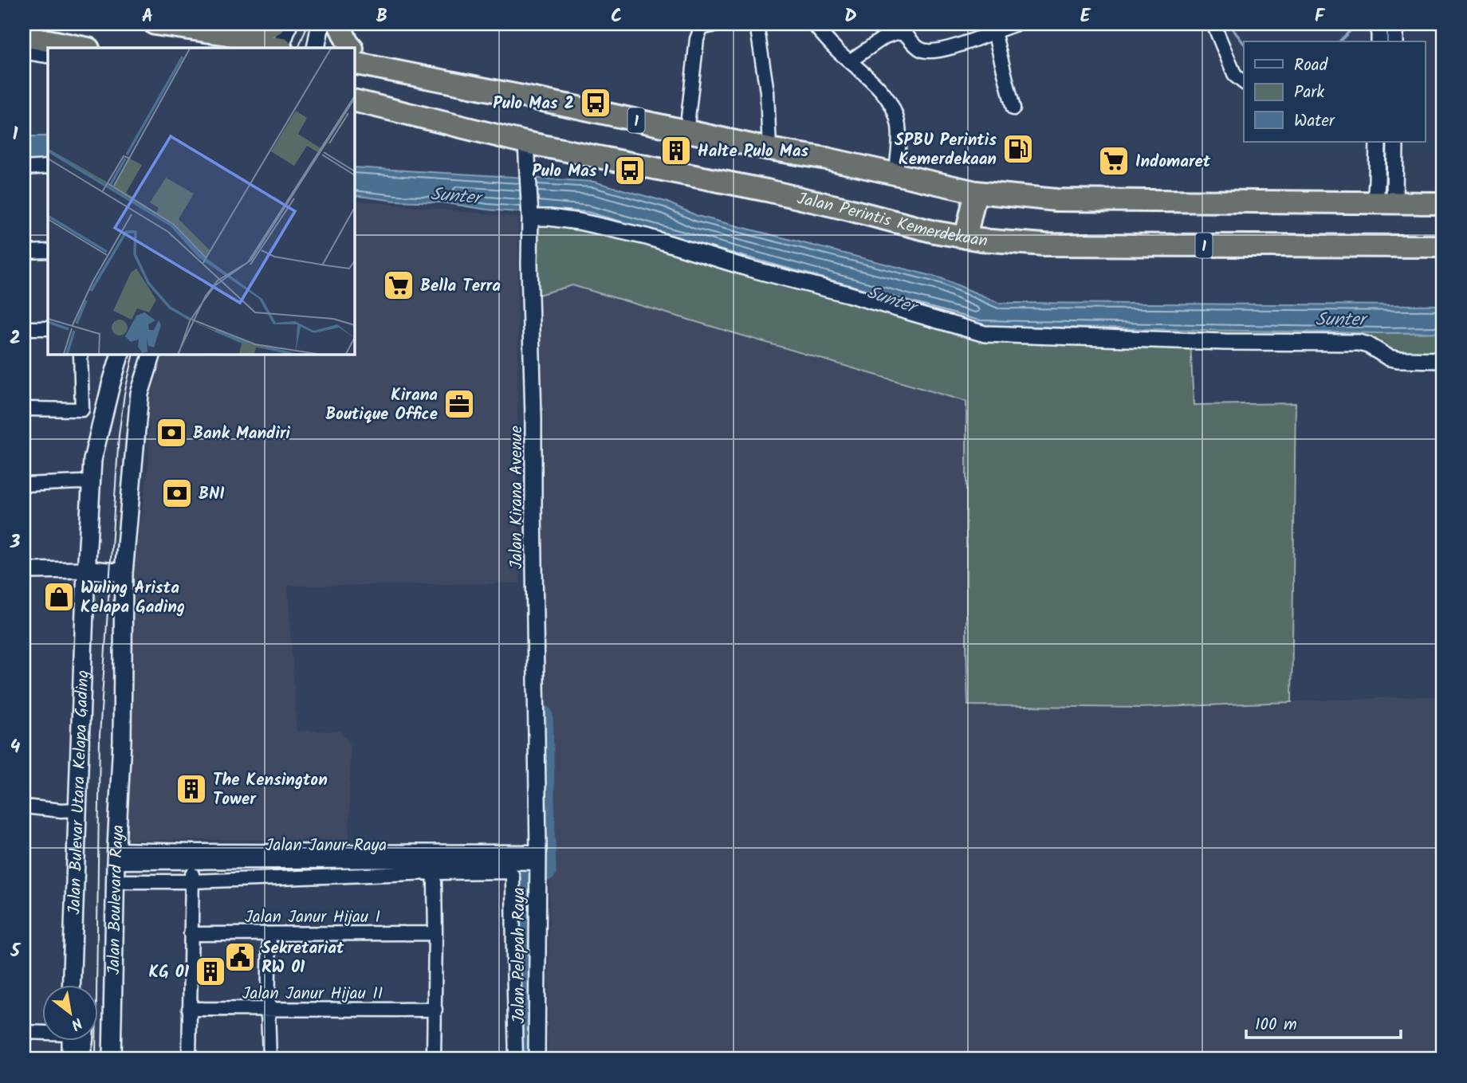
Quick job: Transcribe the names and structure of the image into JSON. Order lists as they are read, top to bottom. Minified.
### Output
{"streets":{"highway":["1","Jalan Perintis Kemerdekaan"],"main road":["Jalan Bulevar Utara Kelapa Gading","Jalan Boulevard Raya"],"street":["Jalan Kirana Avenue","Jalan Janur Raya","Jalan Janur Hijau I","Jalan Pelepah Raya","Jalan Janur Hijau II"]},"crossings":[["Jalan Perintis Kemerdekaan","Jalan Kirana Avenue"],["Jalan Kirana Avenue","Jalan Janur Raya"],["Jalan Kirana Avenue","Jalan Pelepah Raya"],["Jalan Janur Raya","Jalan Boulevard Raya"],["Jalan Janur Raya","Jalan Pelepah Raya"]],"water":["Sunter"],"places":{"bus stop":["Pulo Mas 2","Pulo Mas 1"],"fuel station":["SPBU Perintis Kemerdekaan"],"building":["Halte Pulo Mas","The Kensington Tower","KG 01"],"supermarket":["Indomaret","Bella Terra"],"office":["Kirana Boutique Office"],"bank":["Bank Mandiri","BNI"],"shop":["Wuling Arista Kelapa Gading"],"public building":["Sekretariat RW 01"]},"legend":["Road","Park","Water"],"scale_bar":"100 m","north":"bottom right","grid":{"columns":["A","B","C","D","E","F"],"rows":["1","2","3","4","5"]}}
